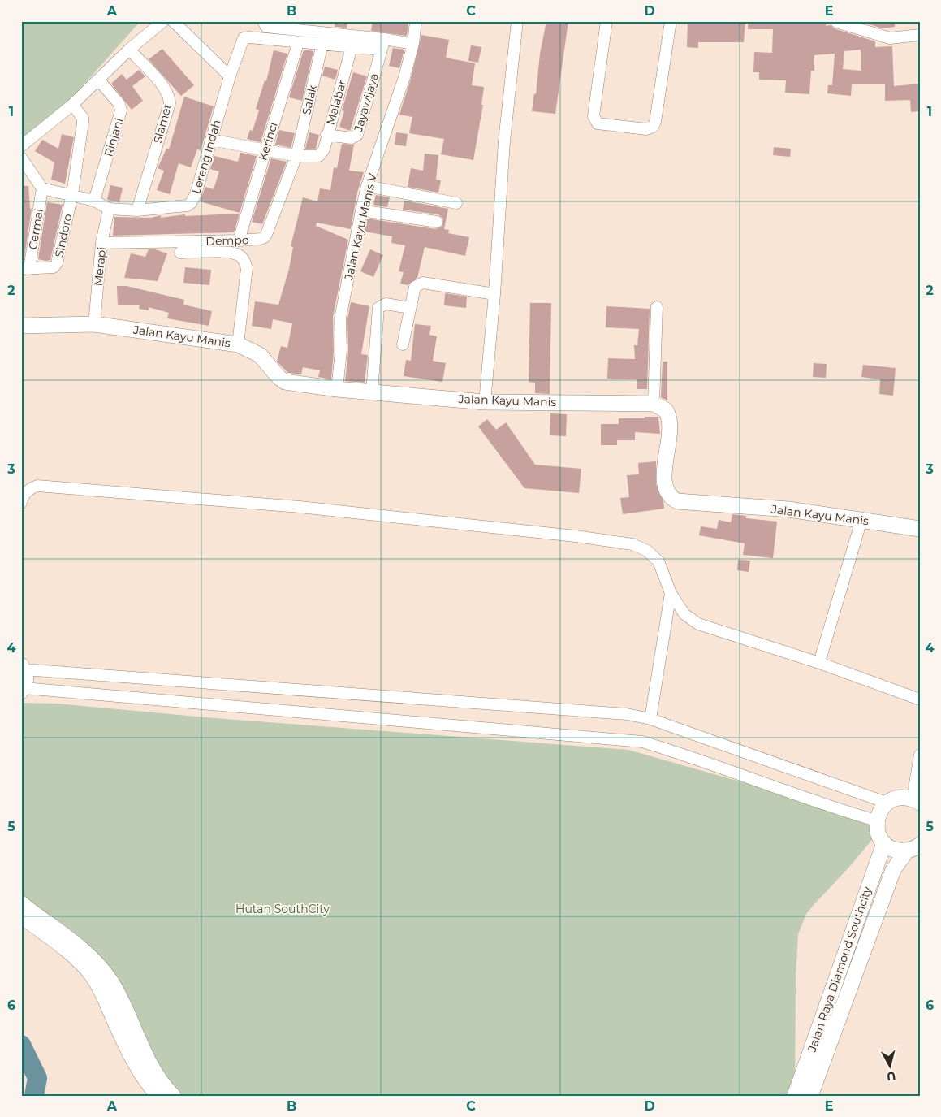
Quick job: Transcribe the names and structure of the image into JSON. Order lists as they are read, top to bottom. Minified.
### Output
{"streets":{"street":["Salak","Malabar","Jayawijaya","Slamet","Rinjani","Kerinci","Lereng Indah","Jalan Kayu Manis V","Cermai","Sindoro","Dempo","Merapi","Jalan Kayu Manis","Jalan Raya Diamond Southcity"]},"crossings":[["Salak","Malabar"],["Salak","Lereng Indah"],["Salak","Dempo"],["Malabar","Jayawijaya"],["Malabar","Lereng Indah"],["Malabar","Dempo"],["Jayawijaya","Lereng Indah"],["Slamet","Lereng Indah"],["Kerinci","Lereng Indah"],["Kerinci","Dempo"],["Lereng Indah","Merapi"],["Jalan Kayu Manis V","Jalan Kayu Manis"],["Cermai","Sindoro"],["Dempo","Merapi"],["Merapi","Jalan Kayu Manis"]],"parks":["Hutan SouthCity"],"north":"bottom","grid":{"columns":["A","B","C","D","E"],"rows":["1","2","3","4","5","6"]}}
